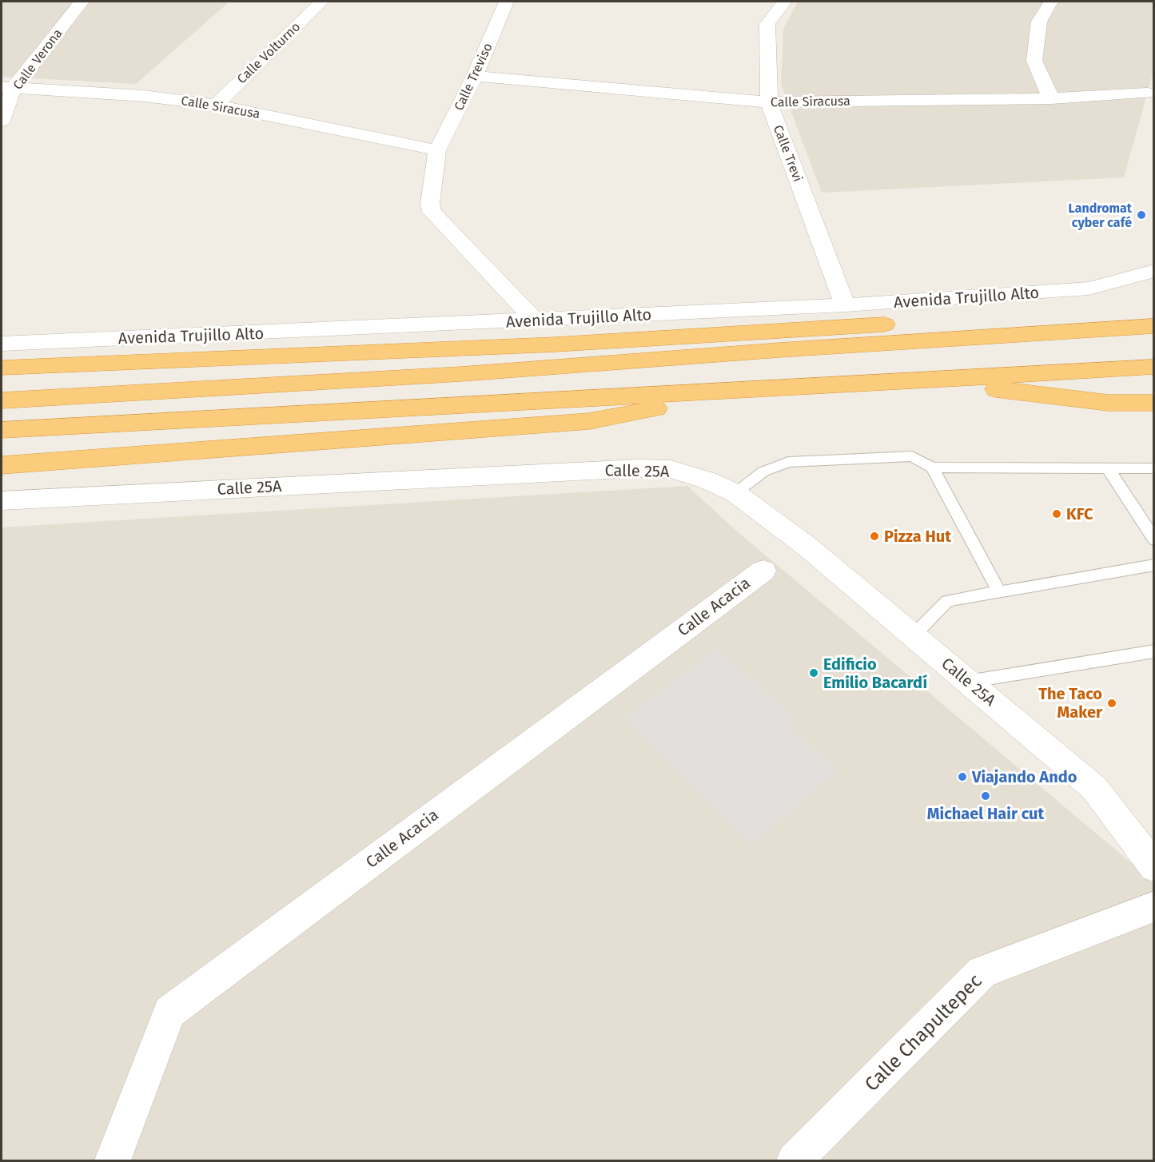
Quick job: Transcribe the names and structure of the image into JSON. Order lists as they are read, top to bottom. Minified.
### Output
{"streets":{"street":["Calle Volturno","Calle Verona","Calle Treviso","Calle Siracusa","Calle Trevi","Avenida Trujillo Alto","Calle 25A","Calle Acacia","Calle Chapultepec"]},"crossings":[["Calle Volturno","Calle Siracusa"],["Calle Verona","Calle Siracusa"],["Calle Treviso","Calle Siracusa"],["Calle Treviso","Avenida Trujillo Alto"],["Calle Siracusa","Calle Trevi"],["Calle Trevi","Avenida Trujillo Alto"]],"places":["Landromat cyber café","KFC","Pizza Hut","Edificio Emilio Bacardí","The Taco Maker","Viajando Ando","Michael Hair cut"]}
